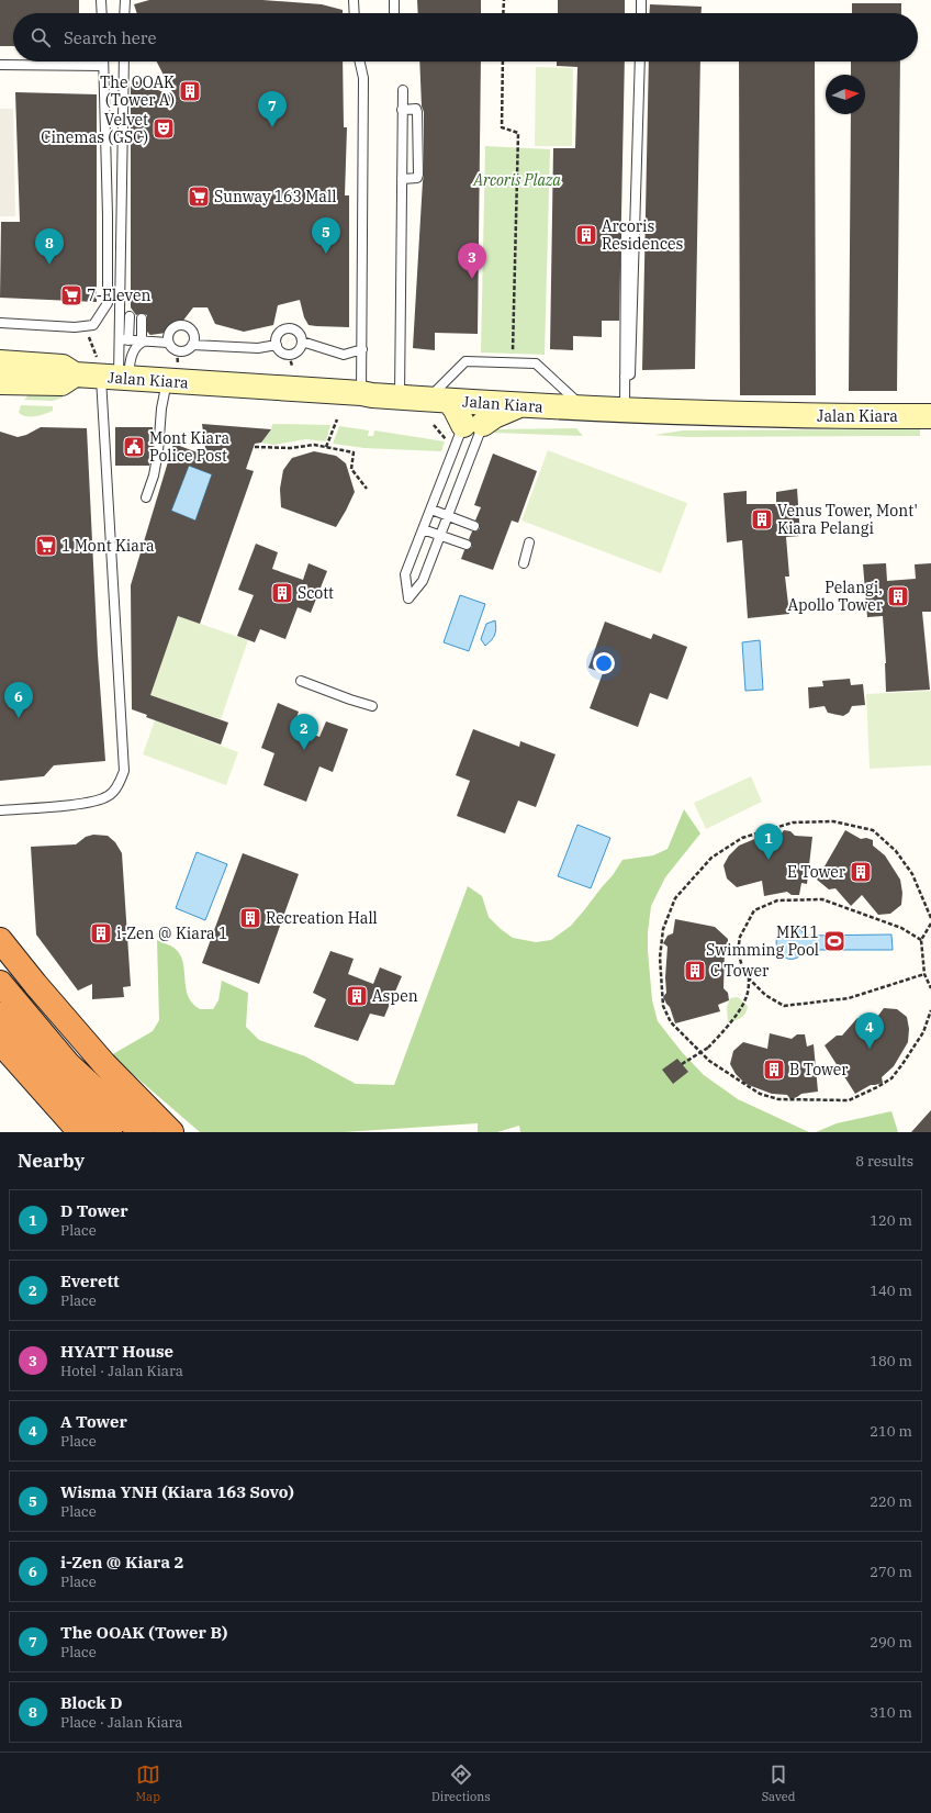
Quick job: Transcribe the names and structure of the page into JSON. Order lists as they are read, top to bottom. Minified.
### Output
{"streets":{"main road":["Jalan Kiara"]},"parks":["Arcoris Plaza"],"places":{"building":["The OOAK (Tower A)","Arcoris Residences","Venus Tower, Mont' Kiara Pelangi","Scott","Pelangi, Apollo Tower","E Tower","Recreation Hall","i-Zen @ Kiara 1","C Tower","Aspen","B Tower"],"theatre":["Velvet Cinemas (GSC)"],"supermarket":["Sunway 163 Mall","7-Eleven","1 Mont Kiara"],"public building":["Mont Kiara Police Post"],"sports":["MK11 Swimming Pool"]},"north":"right","page":{"search":"Search here","pins":["7","5","8","3","6","2","1","4"],"heading":["Nearby","8 results"],"list":[{"mark":"1","name":"D Tower","note":"Place","value":"120 m"},{"mark":"2","name":"Everett","note":"Place","value":"140 m"},{"mark":"3","name":"HYATT House","note":"Hotel · Jalan Kiara","value":"180 m"},{"mark":"4","name":"A Tower","note":"Place","value":"210 m"},{"mark":"5","name":"Wisma YNH (Kiara 163 Sovo)","note":"Place","value":"220 m"},{"mark":"6","name":"i-Zen @ Kiara 2","note":"Place","value":"270 m"},{"mark":"7","name":"The OOAK (Tower B)","note":"Place","value":"290 m"},{"mark":"8","name":"Block D","note":"Place · Jalan Kiara","value":"310 m"}],"nav":["Map","Directions","Saved"]}}
